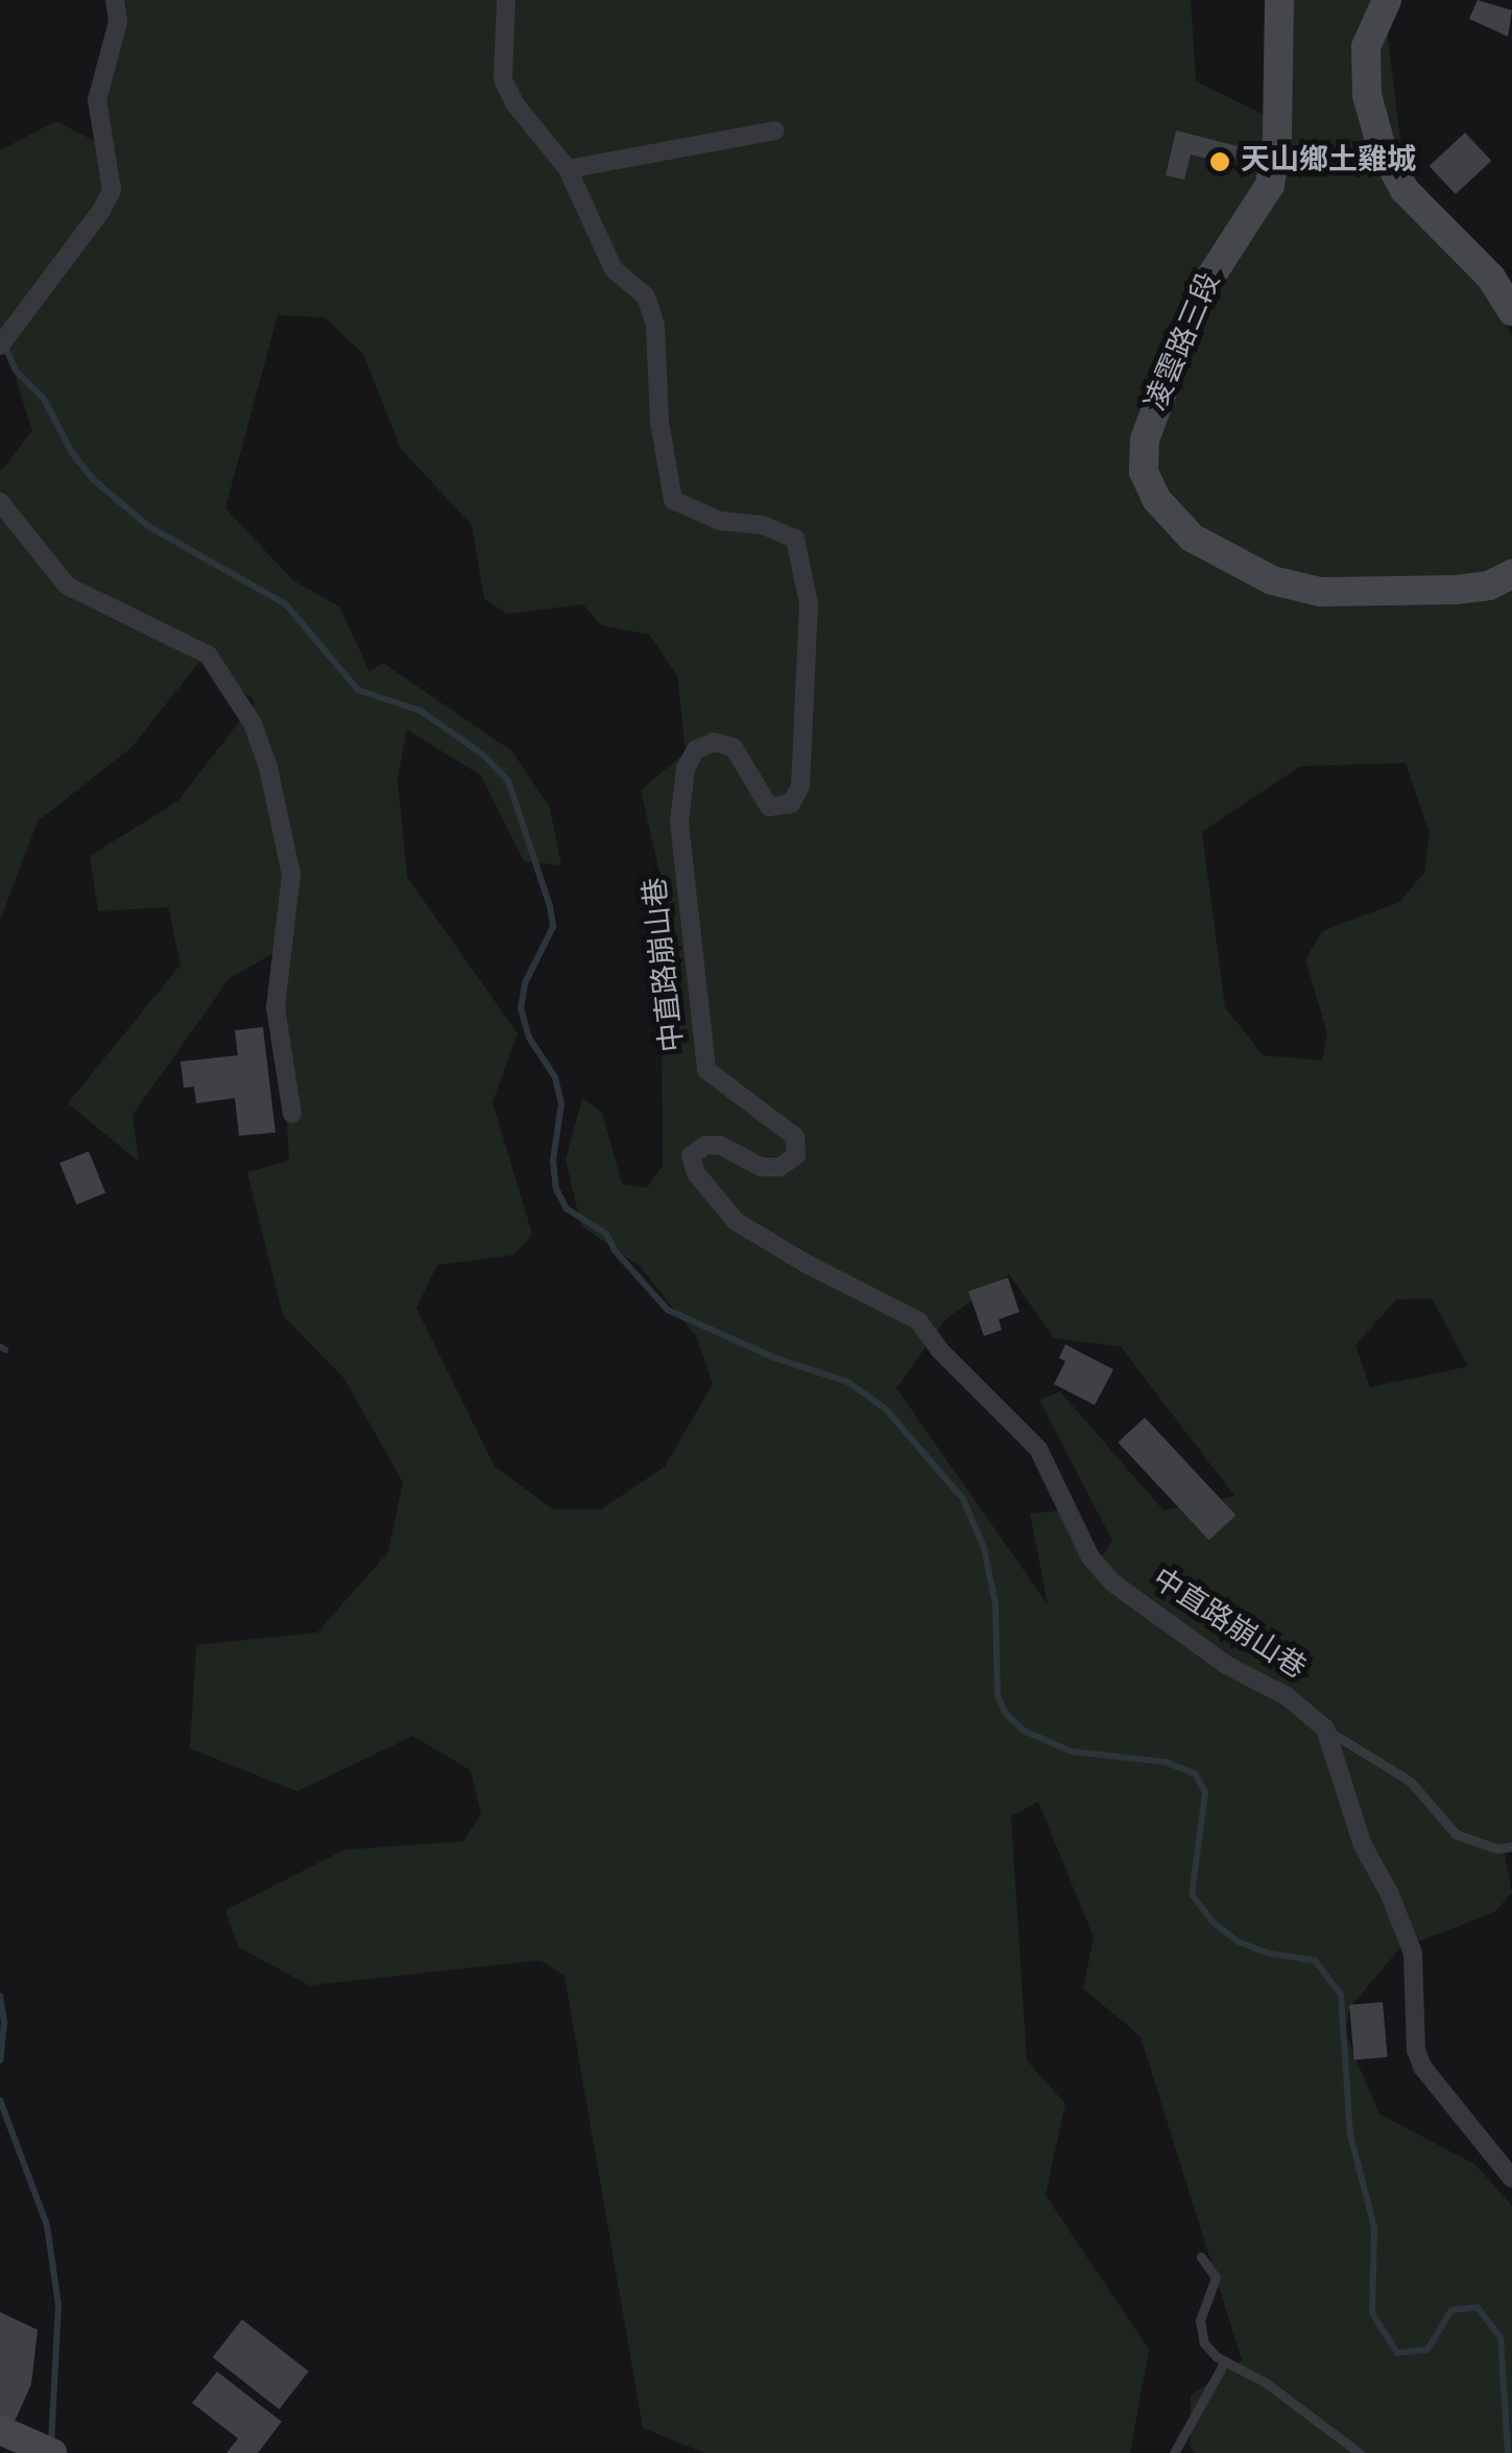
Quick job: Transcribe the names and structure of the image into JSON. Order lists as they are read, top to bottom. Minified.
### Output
{"streets":{"street":["凌雲路三段","中直路崩山巷"]},"places":["天山鄉土雞城"]}
